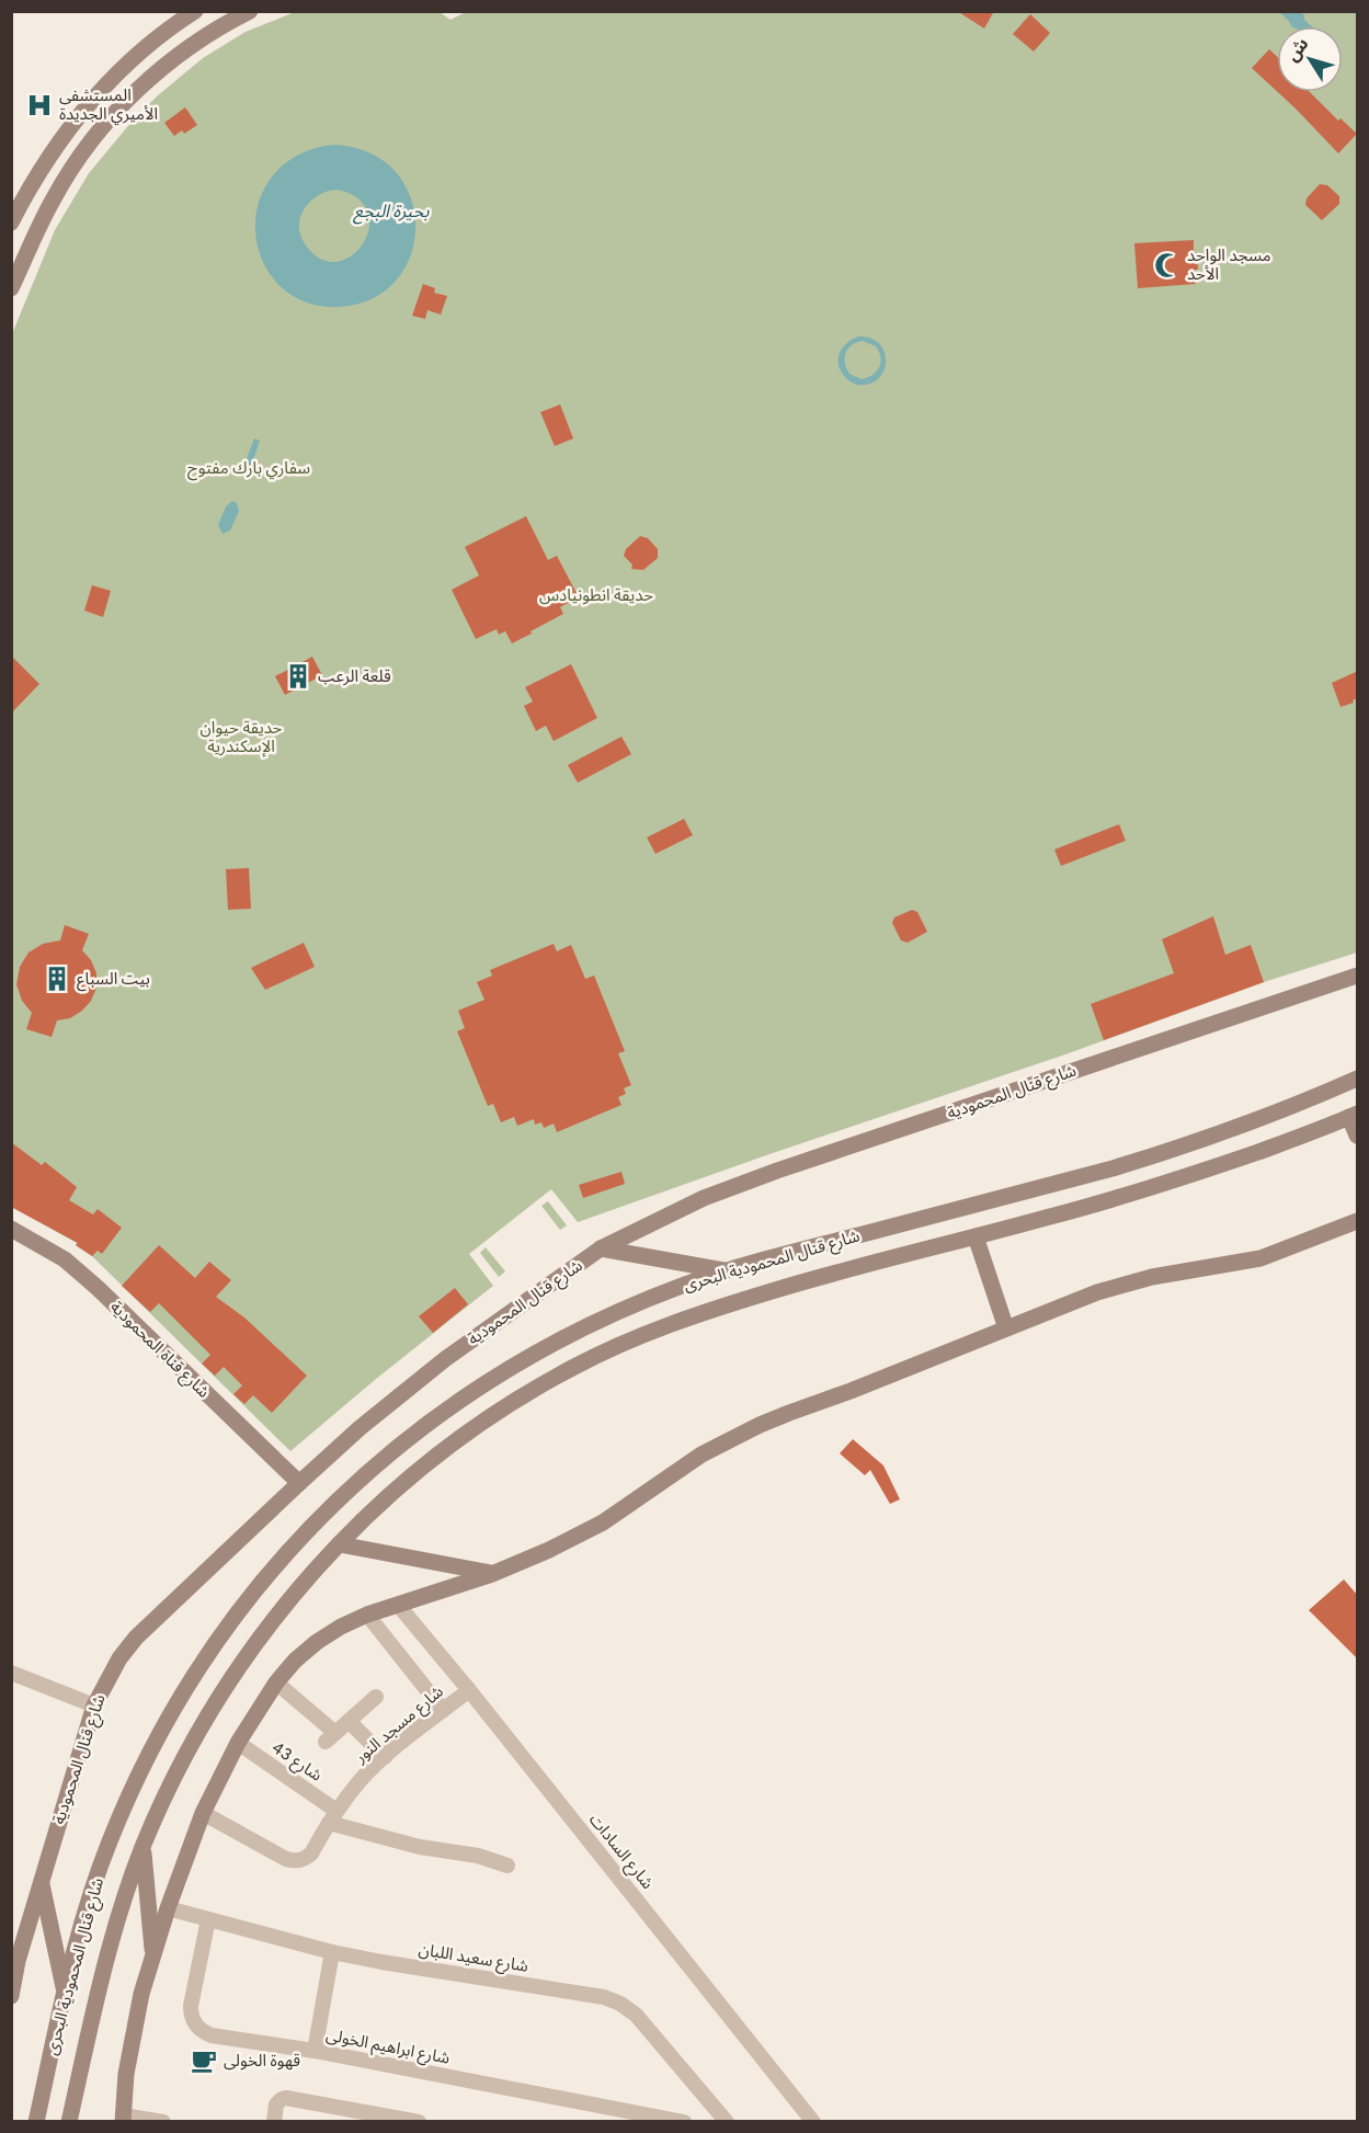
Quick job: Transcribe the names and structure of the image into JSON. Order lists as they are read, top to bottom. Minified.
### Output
{"streets":{"main road":["شارع قنال المحمودية","شارع قنال المحمودية البحرى","شارع قناة المحمودية"],"street":["شارع مسجد النور","شارع 43","شارع السادات","شارع سعيد اللبان","شارع ابراهيم الخولى"]},"crossings":[["شارع قنال المحمودية","شارع قناة المحمودية"],["شارع مسجد النور","شارع 43"],["شارع مسجد النور","شارع السادات"],["شارع سعيد اللبان","شارع ابراهيم الخولى"]],"water":["بحيرة البجع"],"parks":["سفاري بارك مفتوح","حديقة انطونيادس","حديقة حيوان الإسكندرية"],"places":{"hospital":["المستشفى الأميري الجديدة"],"mosque":["مسجد الواحد الأحد"],"building":["قلعة الرعب","بيت السباع"],"cafe":["قهوة الخولى"]},"north":"top left"}
